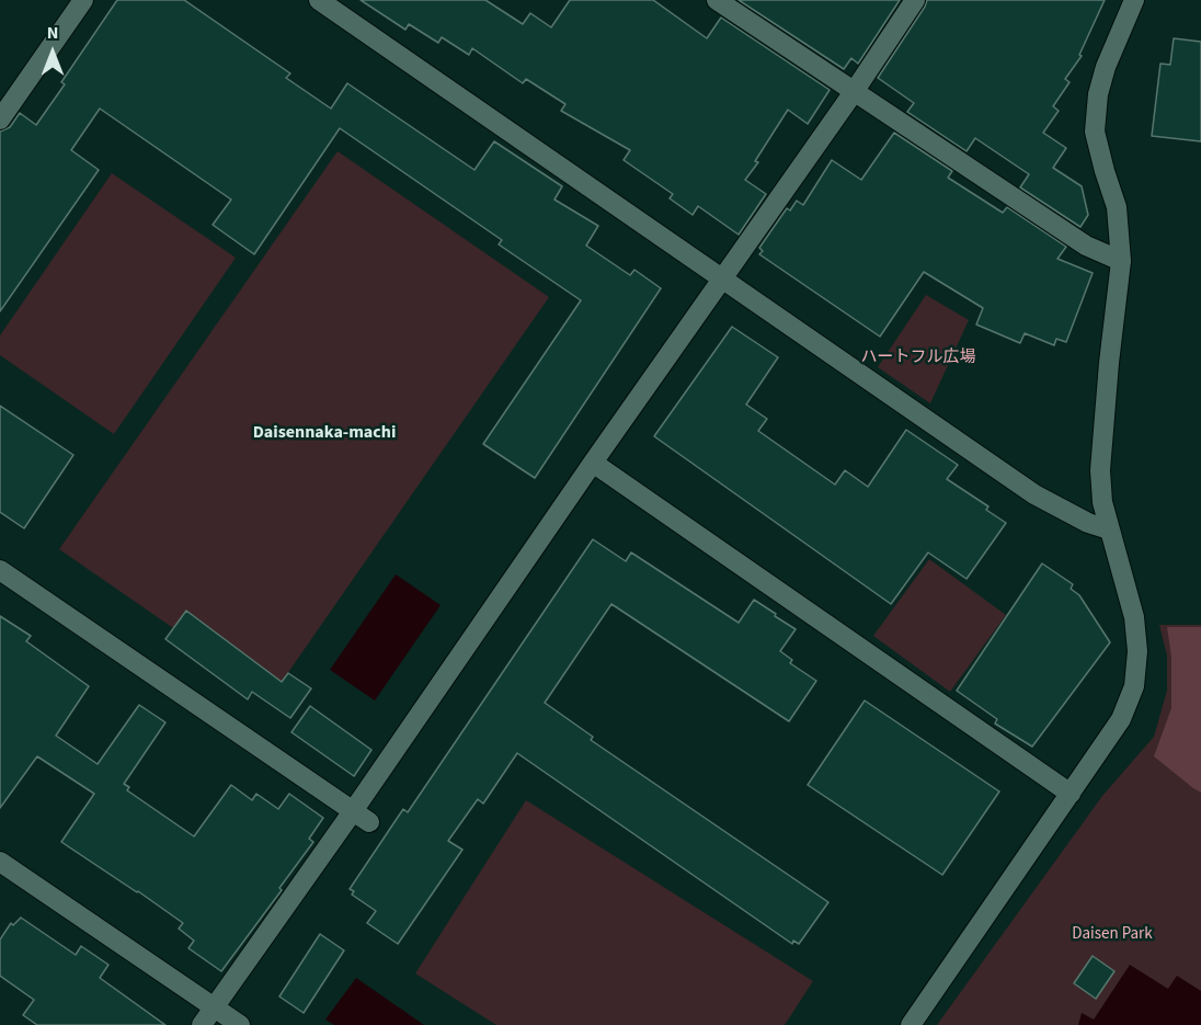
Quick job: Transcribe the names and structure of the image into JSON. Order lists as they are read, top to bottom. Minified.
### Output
{"districts":["Daisennaka-machi"],"parks":["ハートフル広場","Daisen Park"],"north":"top"}
